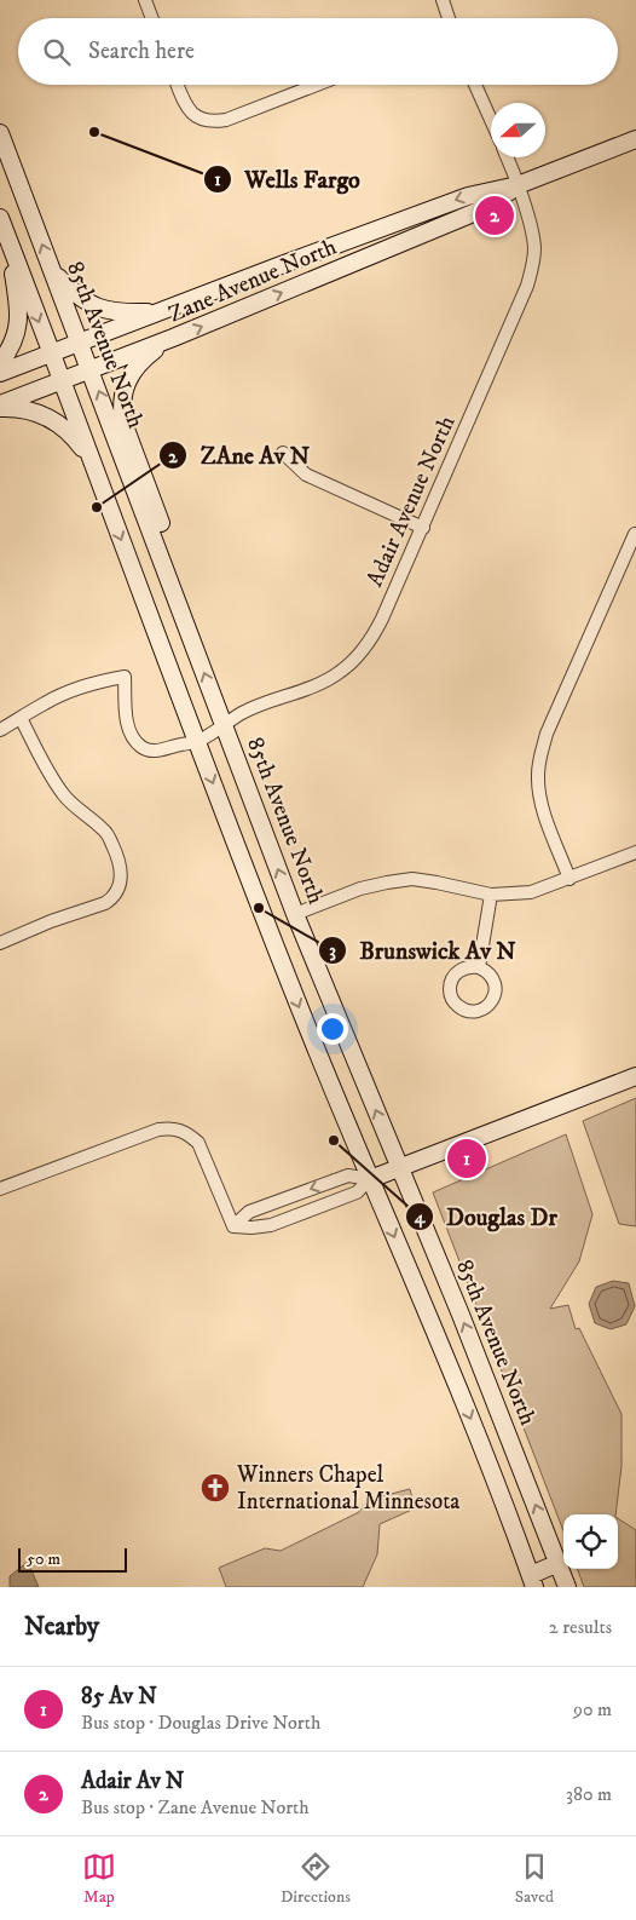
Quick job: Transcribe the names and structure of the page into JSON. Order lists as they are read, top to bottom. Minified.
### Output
{"streets":{"main road":["Zane Avenue North","85th Avenue North"],"street":["Adair Avenue North"]},"crossings":[["Zane Avenue North","85th Avenue North"],["Zane Avenue North","Adair Avenue North"],["85th Avenue North","Adair Avenue North"]],"places":{"other":["Wells Fargo","ZAne Av N","Brunswick Av N","Douglas Dr"],"church":["Winners Chapel International Minnesota"]},"scale_bar":"50 m","north":"left","page":{"search":"Search here","pins":["2","1"],"scale":"50 m","heading":["Nearby","2 results"],"list":[{"mark":"1","name":"85 Av N","note":"Bus stop · Douglas Drive North","value":"90 m"},{"mark":"2","name":"Adair Av N","note":"Bus stop · Zane Avenue North","value":"380 m"}],"nav":["Map","Directions","Saved"]}}
